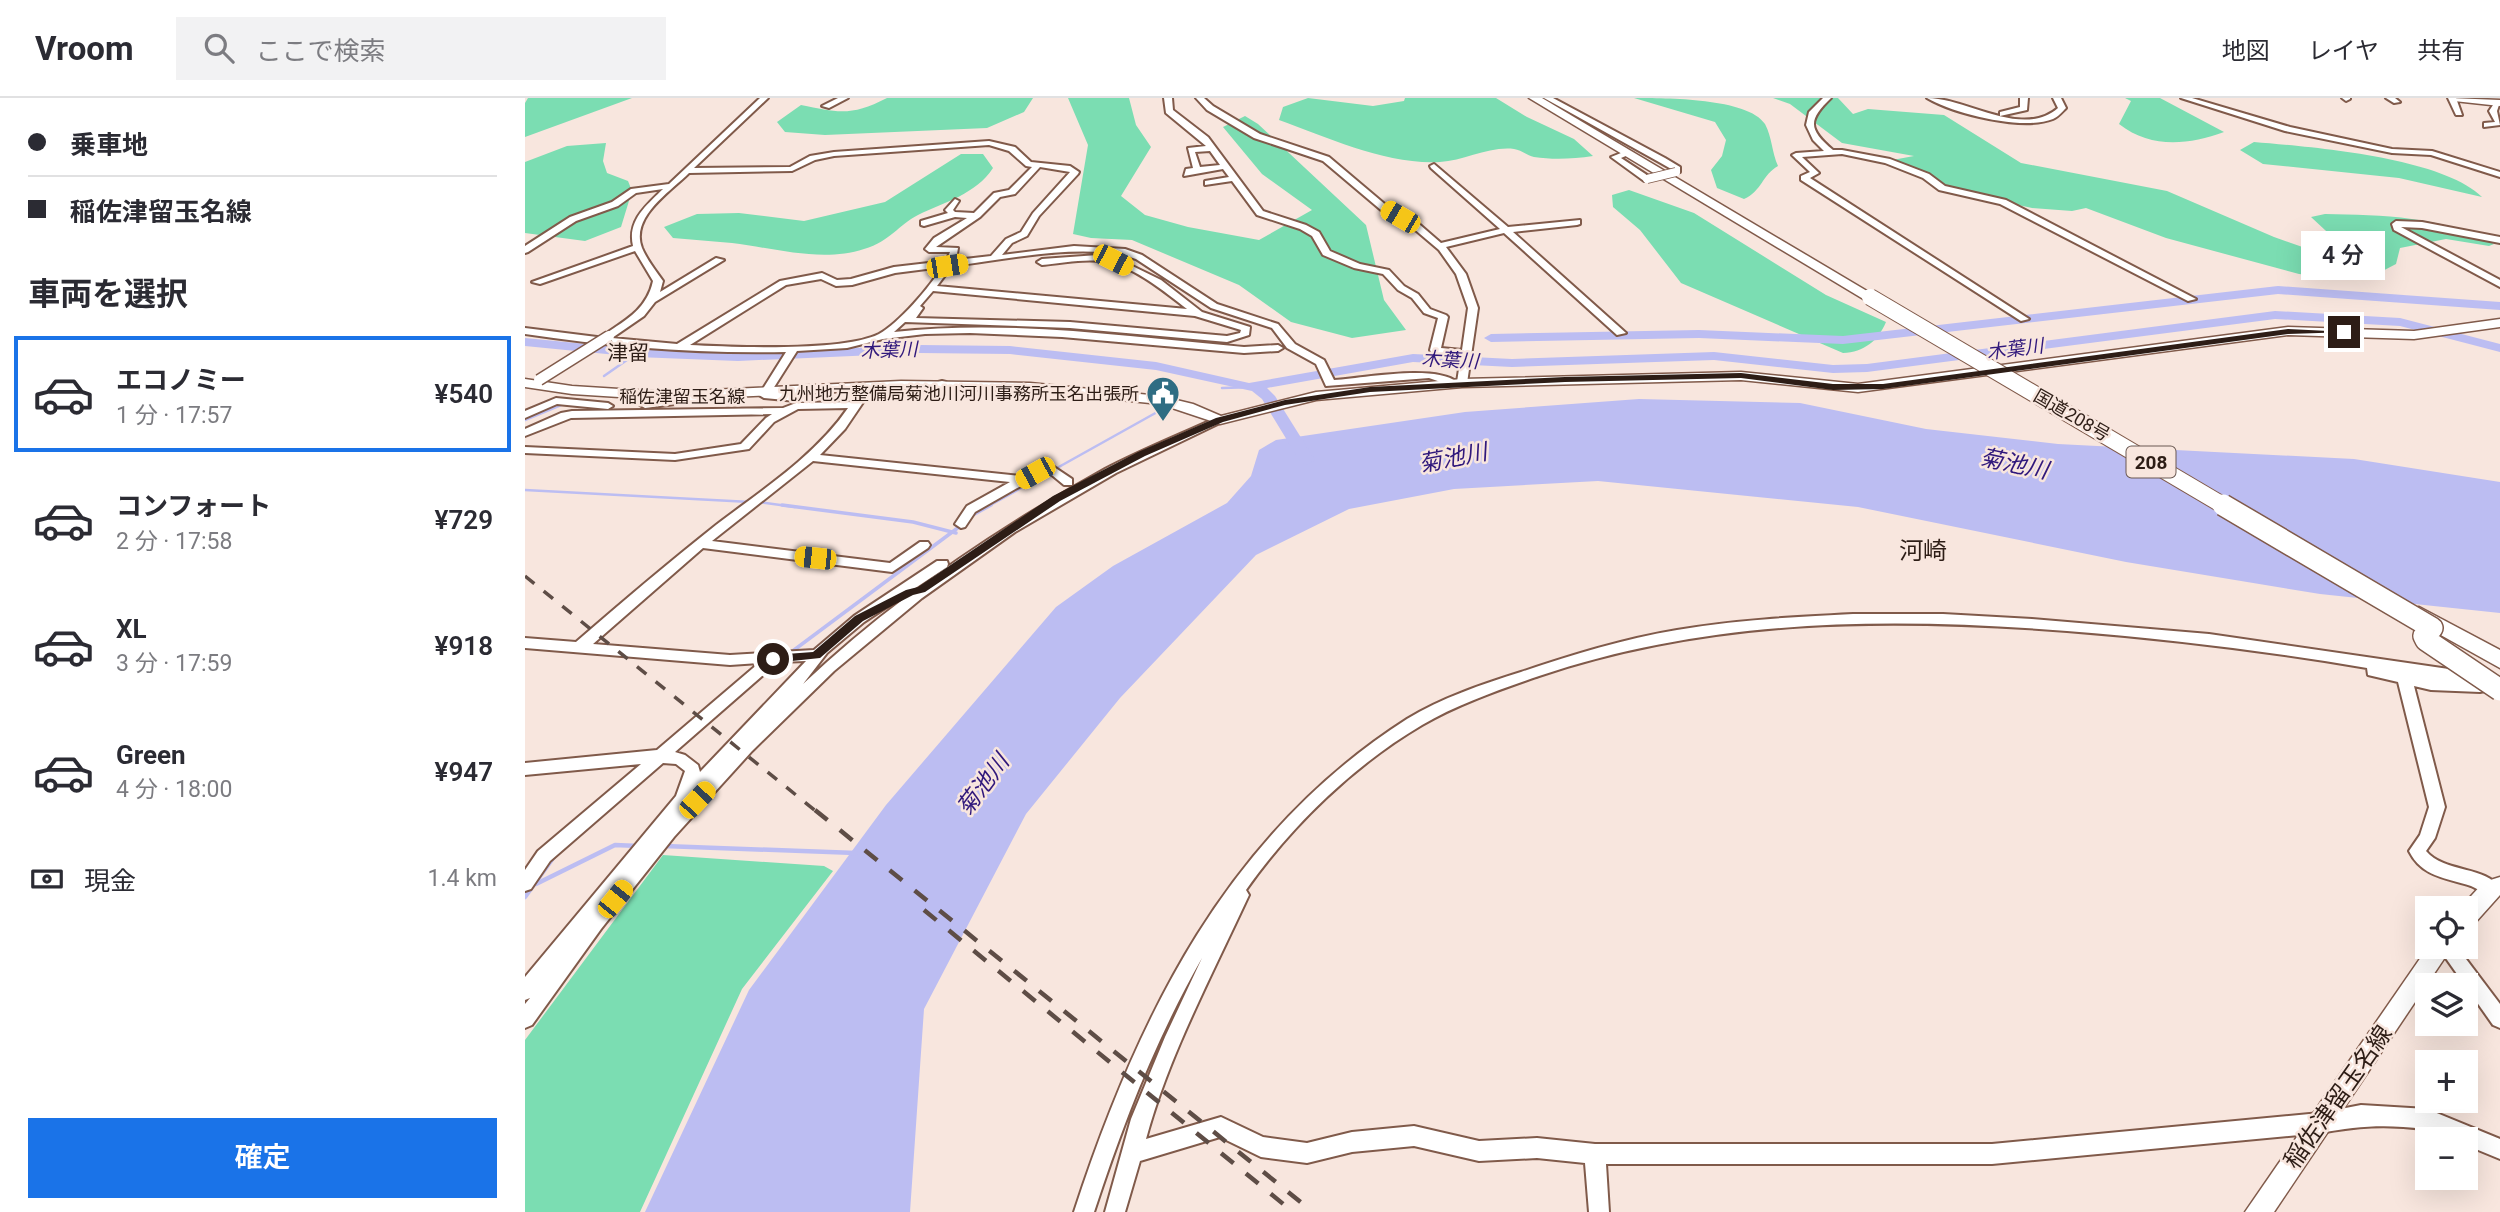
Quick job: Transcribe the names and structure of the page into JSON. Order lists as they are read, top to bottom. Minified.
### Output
{"streets":{"highway":["国道208号","208"],"main road":["稲佐津留玉名線"]},"districts":["津留","河崎"],"water":["木葉川","菊池川"],"places":{"public building":["九州地方整備局菊池川河川事務所玉名出張所"]},"page":{"header":"Vroom","search":"ここで検索","nav":["地図","レイヤ","共有"],"banner":["乗車地","稲佐津留玉名線"],"bubble":"4 分","heading":"車両を選択","list":[{"name":"エコノミー","note":"1 分 · 17:57","value":"¥540"},{"name":"コンフォート","note":"2 分 · 17:58","value":"¥729"},{"name":"XL","note":"3 分 · 17:59","value":"¥918"},{"name":"Green","note":"4 分 · 18:00","value":"¥947"}],"pay":["現金","1.4 km"],"map_buttons":["+","−"],"buttons":"確定"}}
